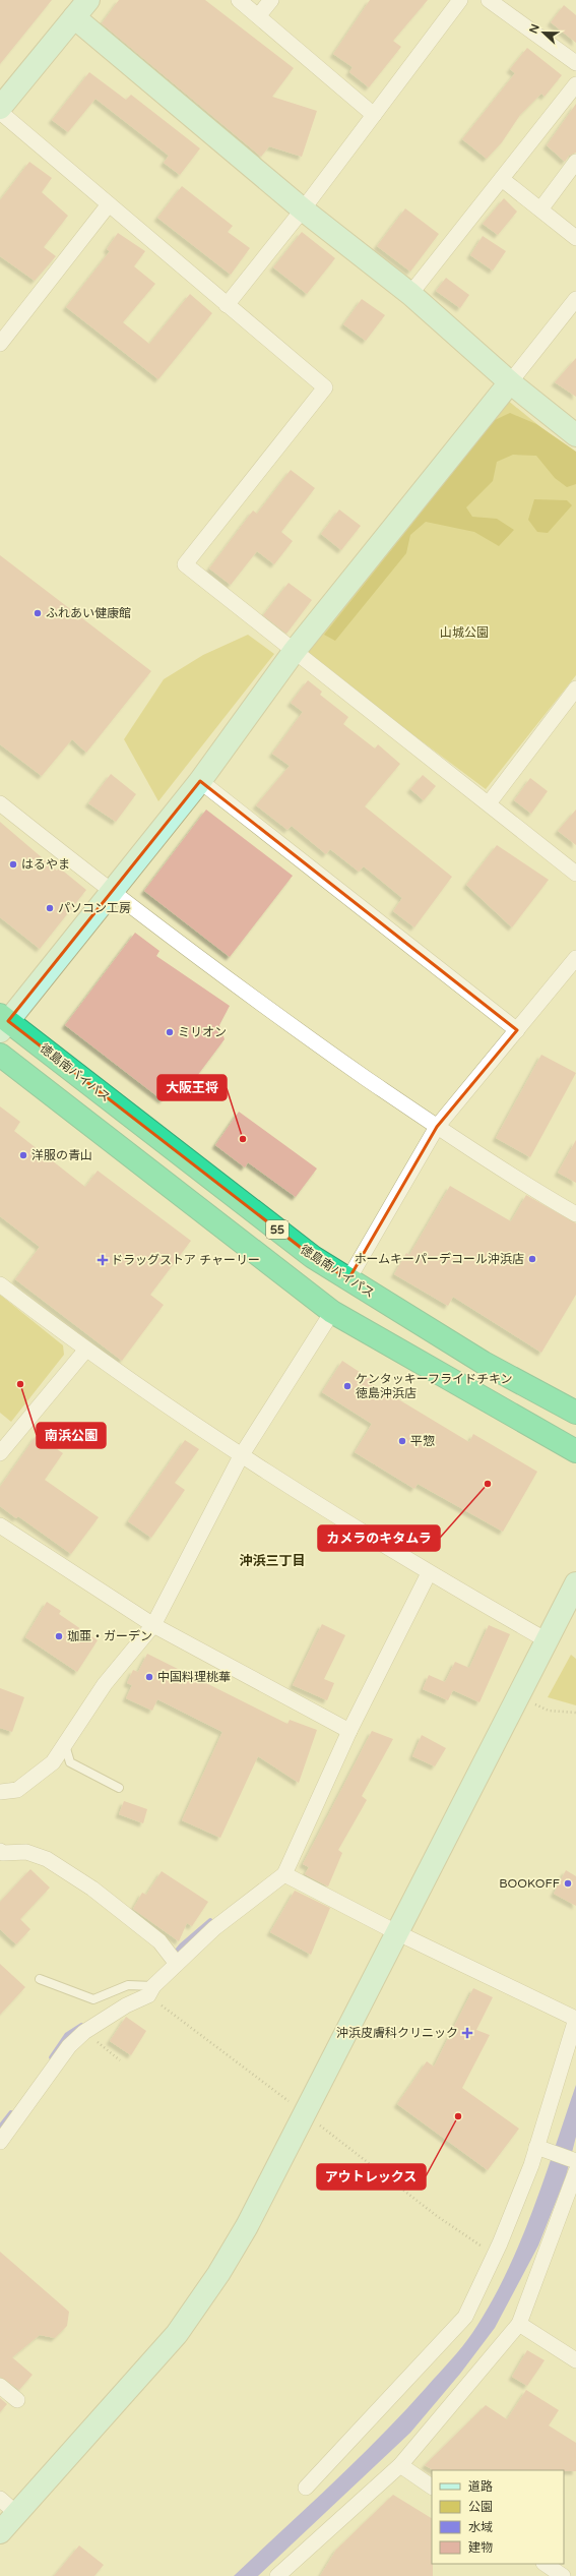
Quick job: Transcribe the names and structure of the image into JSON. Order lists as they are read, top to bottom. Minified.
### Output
{"streets":{"highway":["徳島南バイパス","55"]},"districts":["沖浜三丁目"],"parks":["山城公園"],"places":{"other":["ふれあい健康館","はるやま","パソコン工房","ミリオン","大阪王将","洋服の青山","ホームキーパーデコール沖浜店","南浜公園","ケンタッキーフライドチキン 徳島沖浜店","平惣","カメラのキタムラ","珈亜・ガーデン","中国料理桃華","BOOKOFF","アウトレックス"],"health":["ドラッグストア チャーリー","沖浜皮膚科クリニック"]},"legend":["道路","公園","水域","建物"],"north":"left"}
